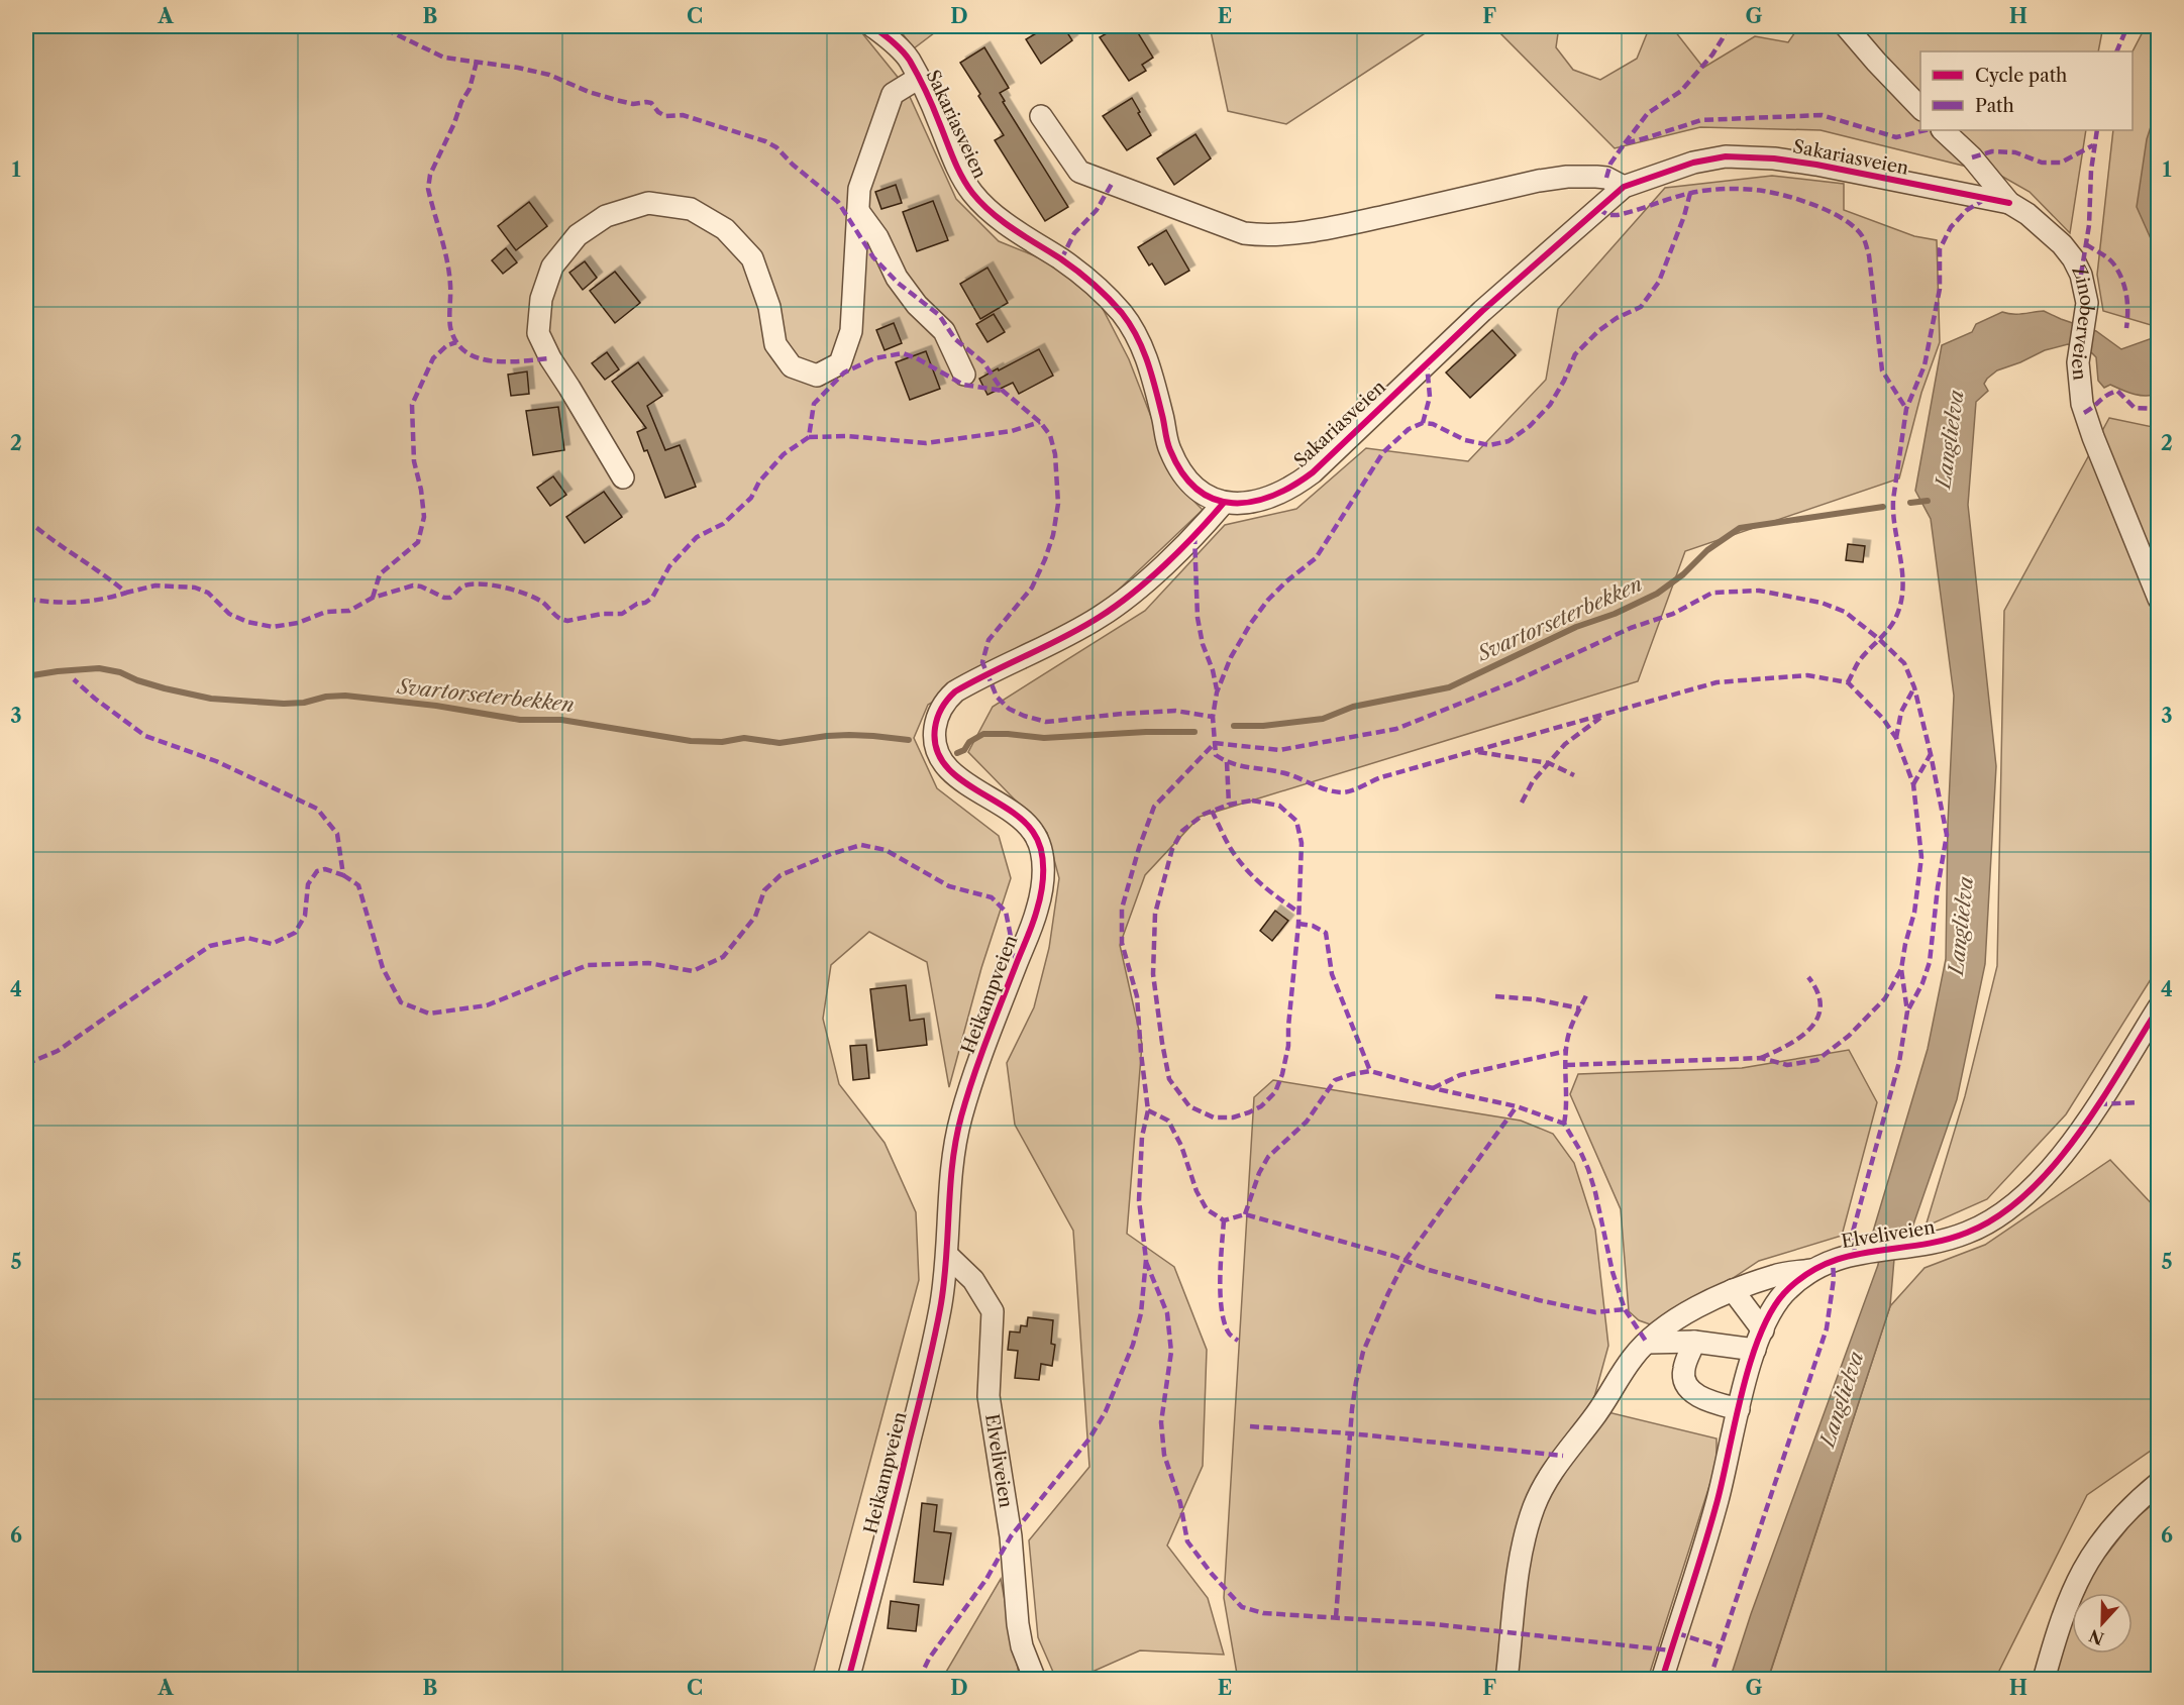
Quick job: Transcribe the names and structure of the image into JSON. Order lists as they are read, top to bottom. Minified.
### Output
{"streets":{"street":["Sakariasveien","Zinoberveien","Heikampveien","Elveliveien"]},"crossings":[["Sakariasveien","Zinoberveien"],["Sakariasveien","Heikampveien"],["Heikampveien","Elveliveien"]],"water":["Langlielva","Svartorseterbekken"],"legend":["Cycle path","Path"],"north":"bottom","grid":{"columns":["A","B","C","D","E","F","G","H"],"rows":["1","2","3","4","5","6"]}}
